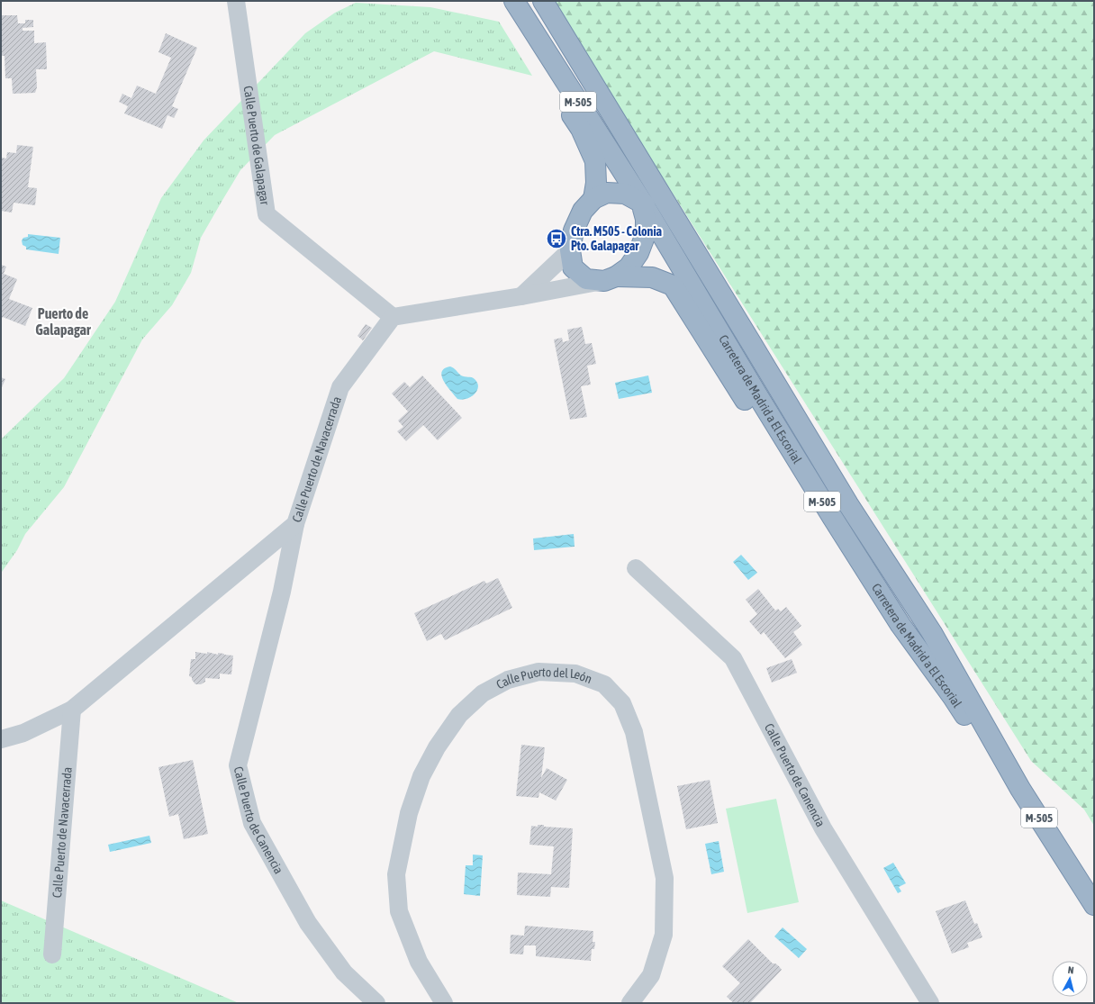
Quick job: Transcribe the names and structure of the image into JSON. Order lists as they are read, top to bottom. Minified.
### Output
{"streets":{"highway":["M-505","Carretera de Madrid a El Escorial"],"street":["Calle Puerto de Galapagar","Calle Puerto de Navacerrada","Calle Puerto del León","Calle Puerto de Canencia"]},"crossings":[["M-505","Carretera de Madrid a El Escorial"],["Calle Puerto de Galapagar","Calle Puerto de Navacerrada"],["Calle Puerto de Navacerrada","Calle Puerto de Canencia"]],"districts":["Puerto de Galapagar"],"places":{"bus stop":["Ctra. M505 - Colonia Pto. Galapagar"]},"north":"top"}
